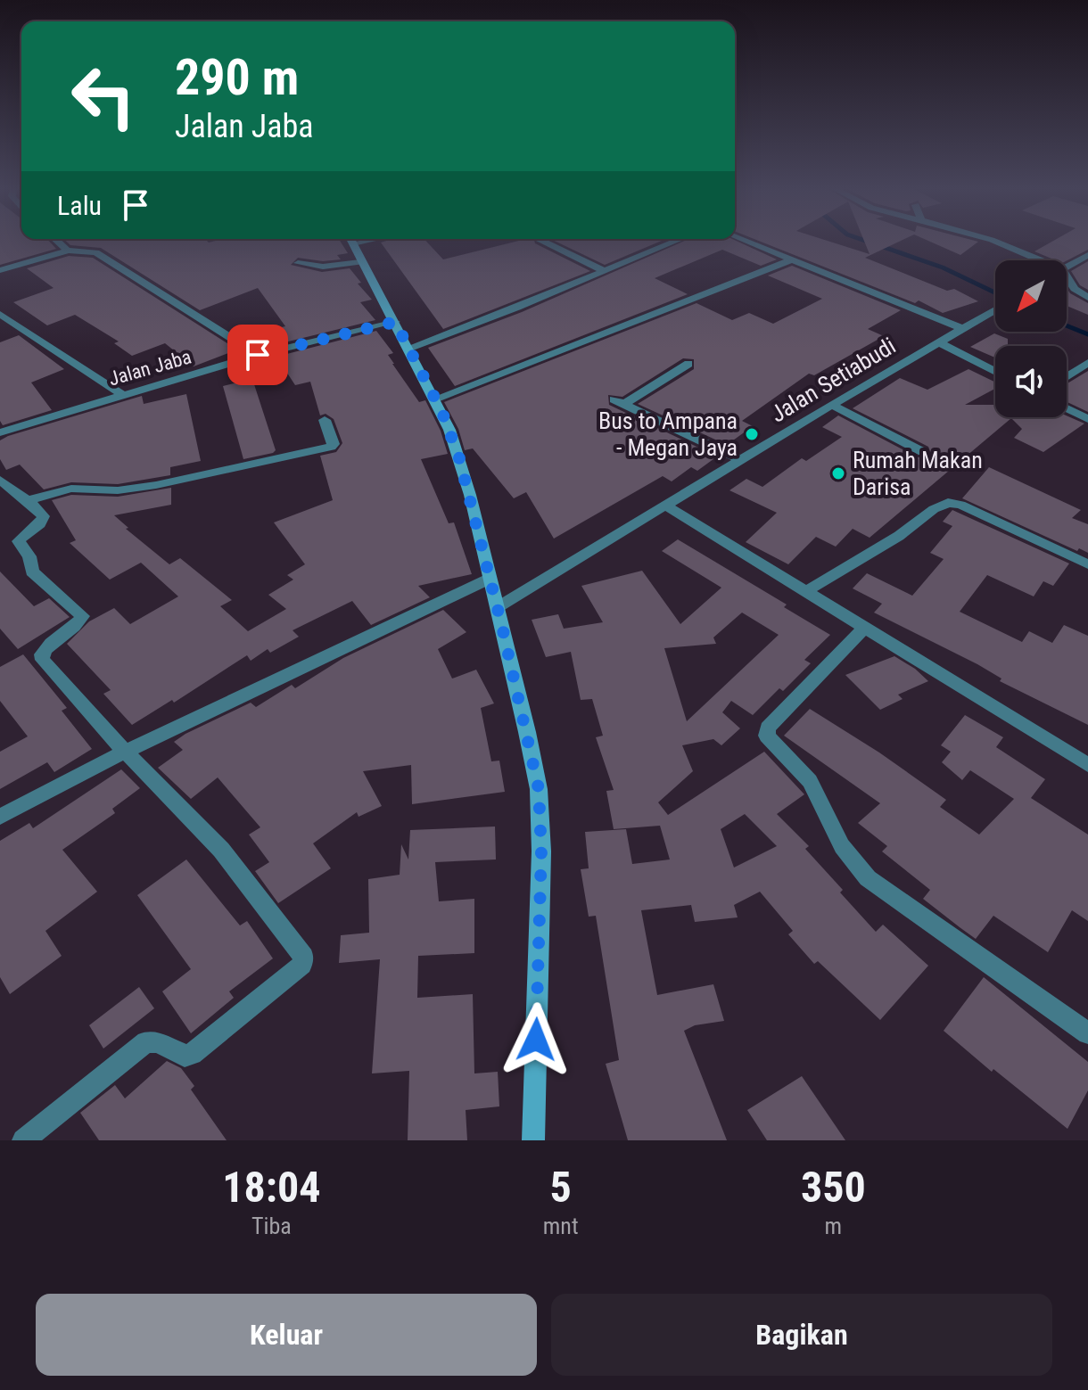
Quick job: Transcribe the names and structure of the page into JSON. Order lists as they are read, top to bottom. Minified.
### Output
{"streets":{"street":["Jalan Jaba","Jalan Setiabudi"]},"places":["Bus to Ampana - Megan Jaya","Rumah Makan Darisa"],"north":"bottom left","page":{"turn":["290 m","Jalan Jaba"],"then":"Lalu","eta":["18:04","Tiba","5","mnt","350","m"],"buttons":["Keluar","Bagikan"]}}
